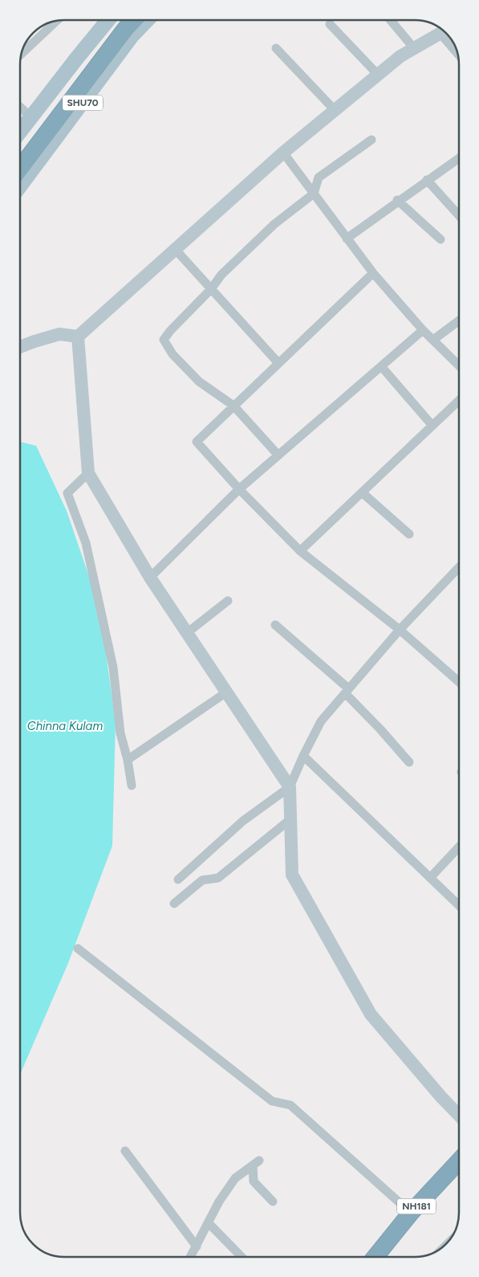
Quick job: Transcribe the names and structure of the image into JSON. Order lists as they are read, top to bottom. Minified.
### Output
{"streets":{"highway":["NH181"],"main road":["SHU70"]},"water":["Chinna Kulam"]}
